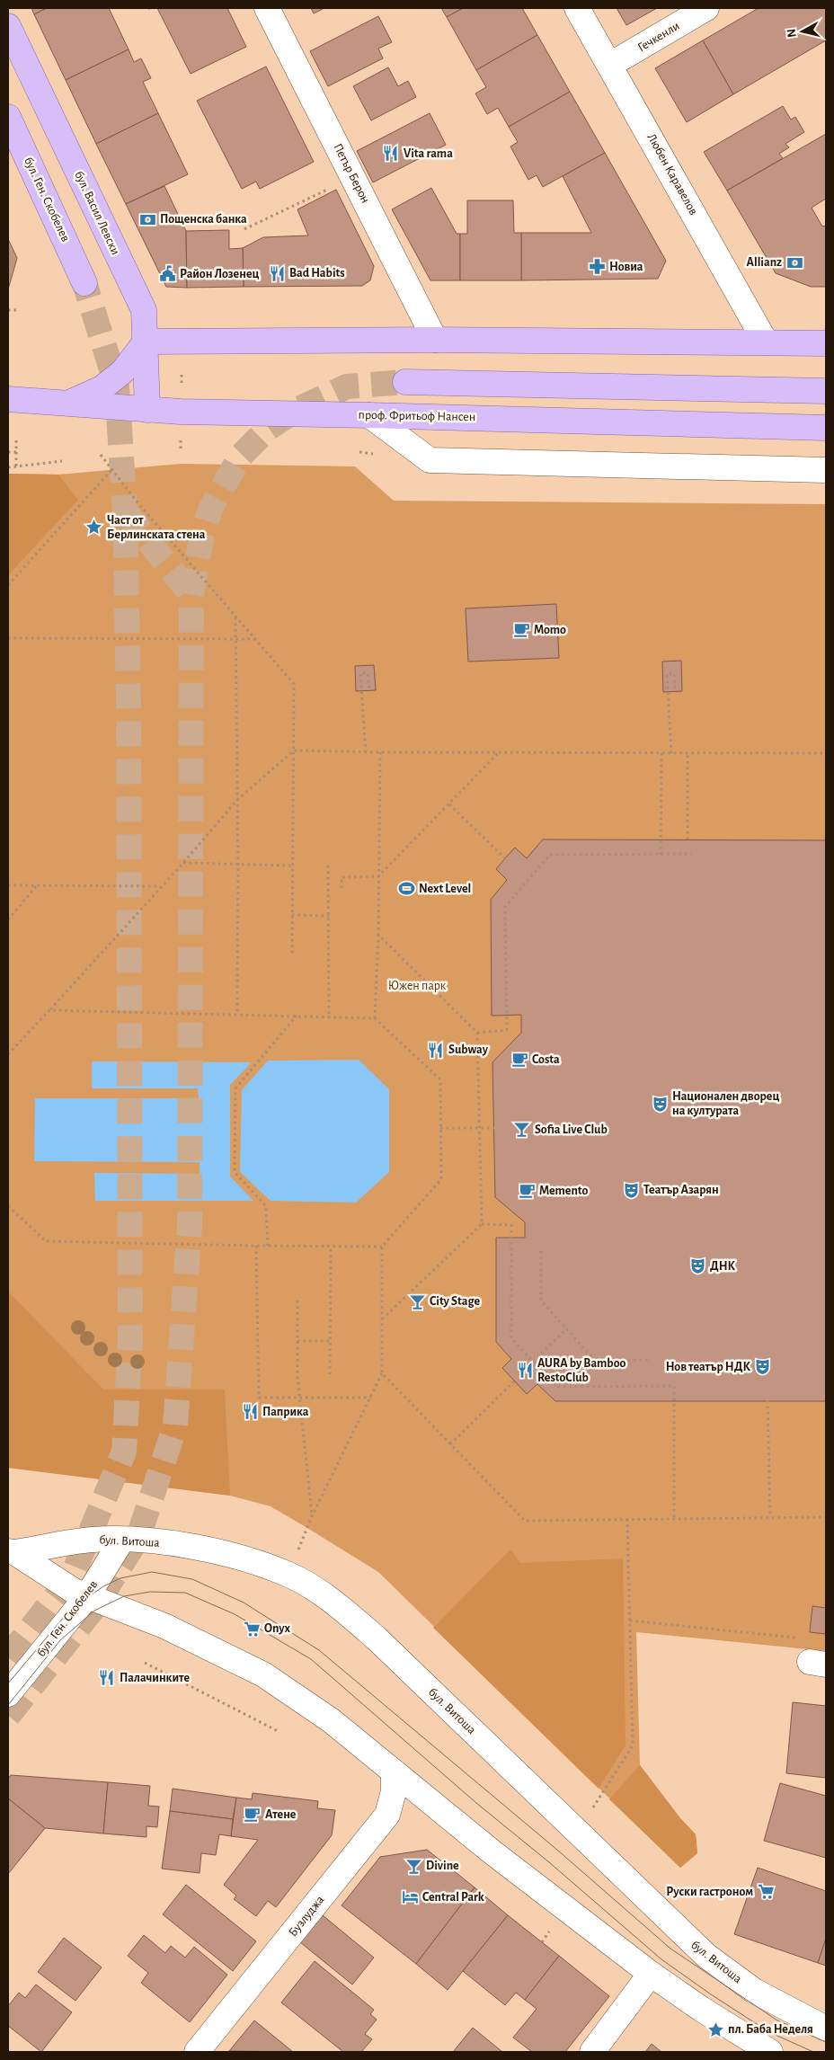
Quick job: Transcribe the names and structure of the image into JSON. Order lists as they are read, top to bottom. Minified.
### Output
{"streets":{"main road":["бул. Ген. Скобелев","бул. Васил Левски","проф. Фритьоф Нансен"],"street":["Гечкенли","Петър Берон","Любен Каравелов","бул. Витоша","Бузлуджа"]},"crossings":[["Гечкенли","Любен Каравелов"],["бул. Ген. Скобелев","бул. Витоша"],["бул. Васил Левски","проф. Фритьоф Нансен"],["бул. Витоша","Бузлуджа"]],"parks":["Южен парк"],"places":{"restaurant":["Vita rama","Bad Habits","Subway","AURA by Bamboo RestoClub","Паприка","Палачинките"],"bank":["Пощенска банка","Allianz"],"pharmacy":["Новиа"],"public building":["Район Лозенец"],"place":["Част от Берлинската стена","пл. Баба Неделя"],"cafe":["Momo","Costa","Memento","Атене"],"sports":["Next Level"],"theatre":["Национален дворец на културата","Театър Азарян","ДНК","Нов театър НДК"],"bar":["Sofia Live Club","City Stage","Divine"],"supermarket":["Onyx","Руски гастроном"],"hotel":["Central Park"]},"north":"left"}
